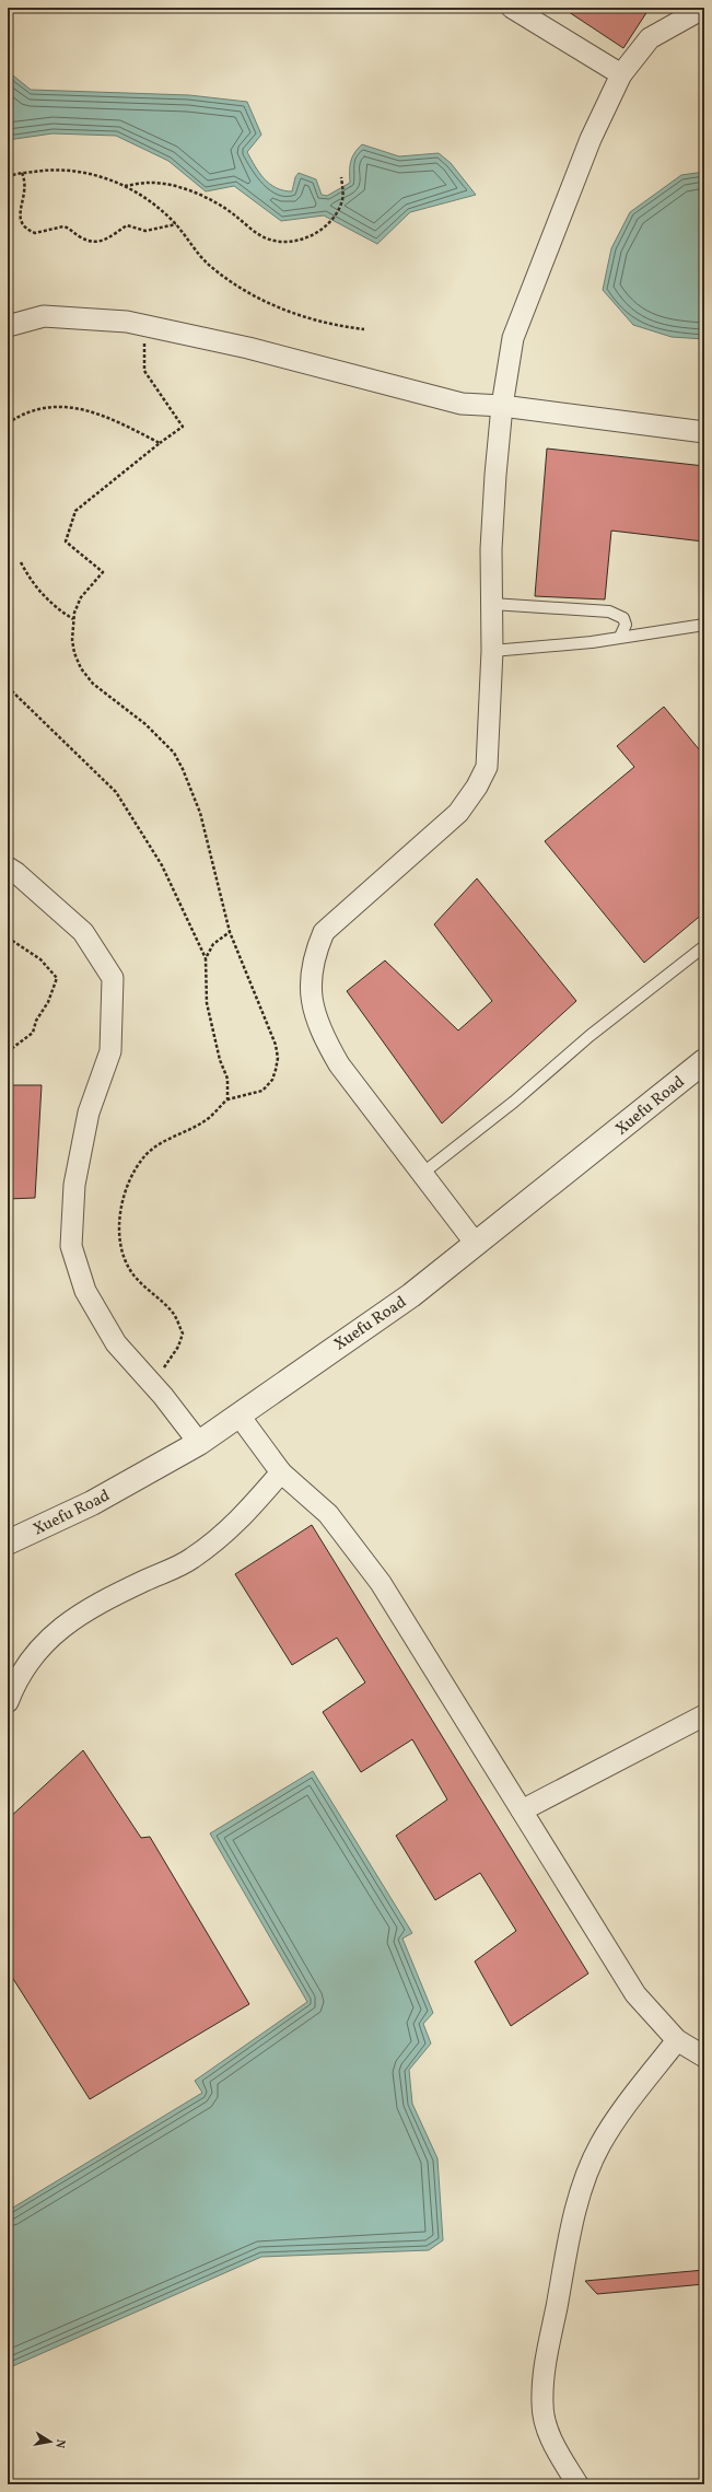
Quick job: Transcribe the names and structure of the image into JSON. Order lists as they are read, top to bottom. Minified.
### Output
{"streets":{"street":["Xuefu Road"]},"north":"right"}
